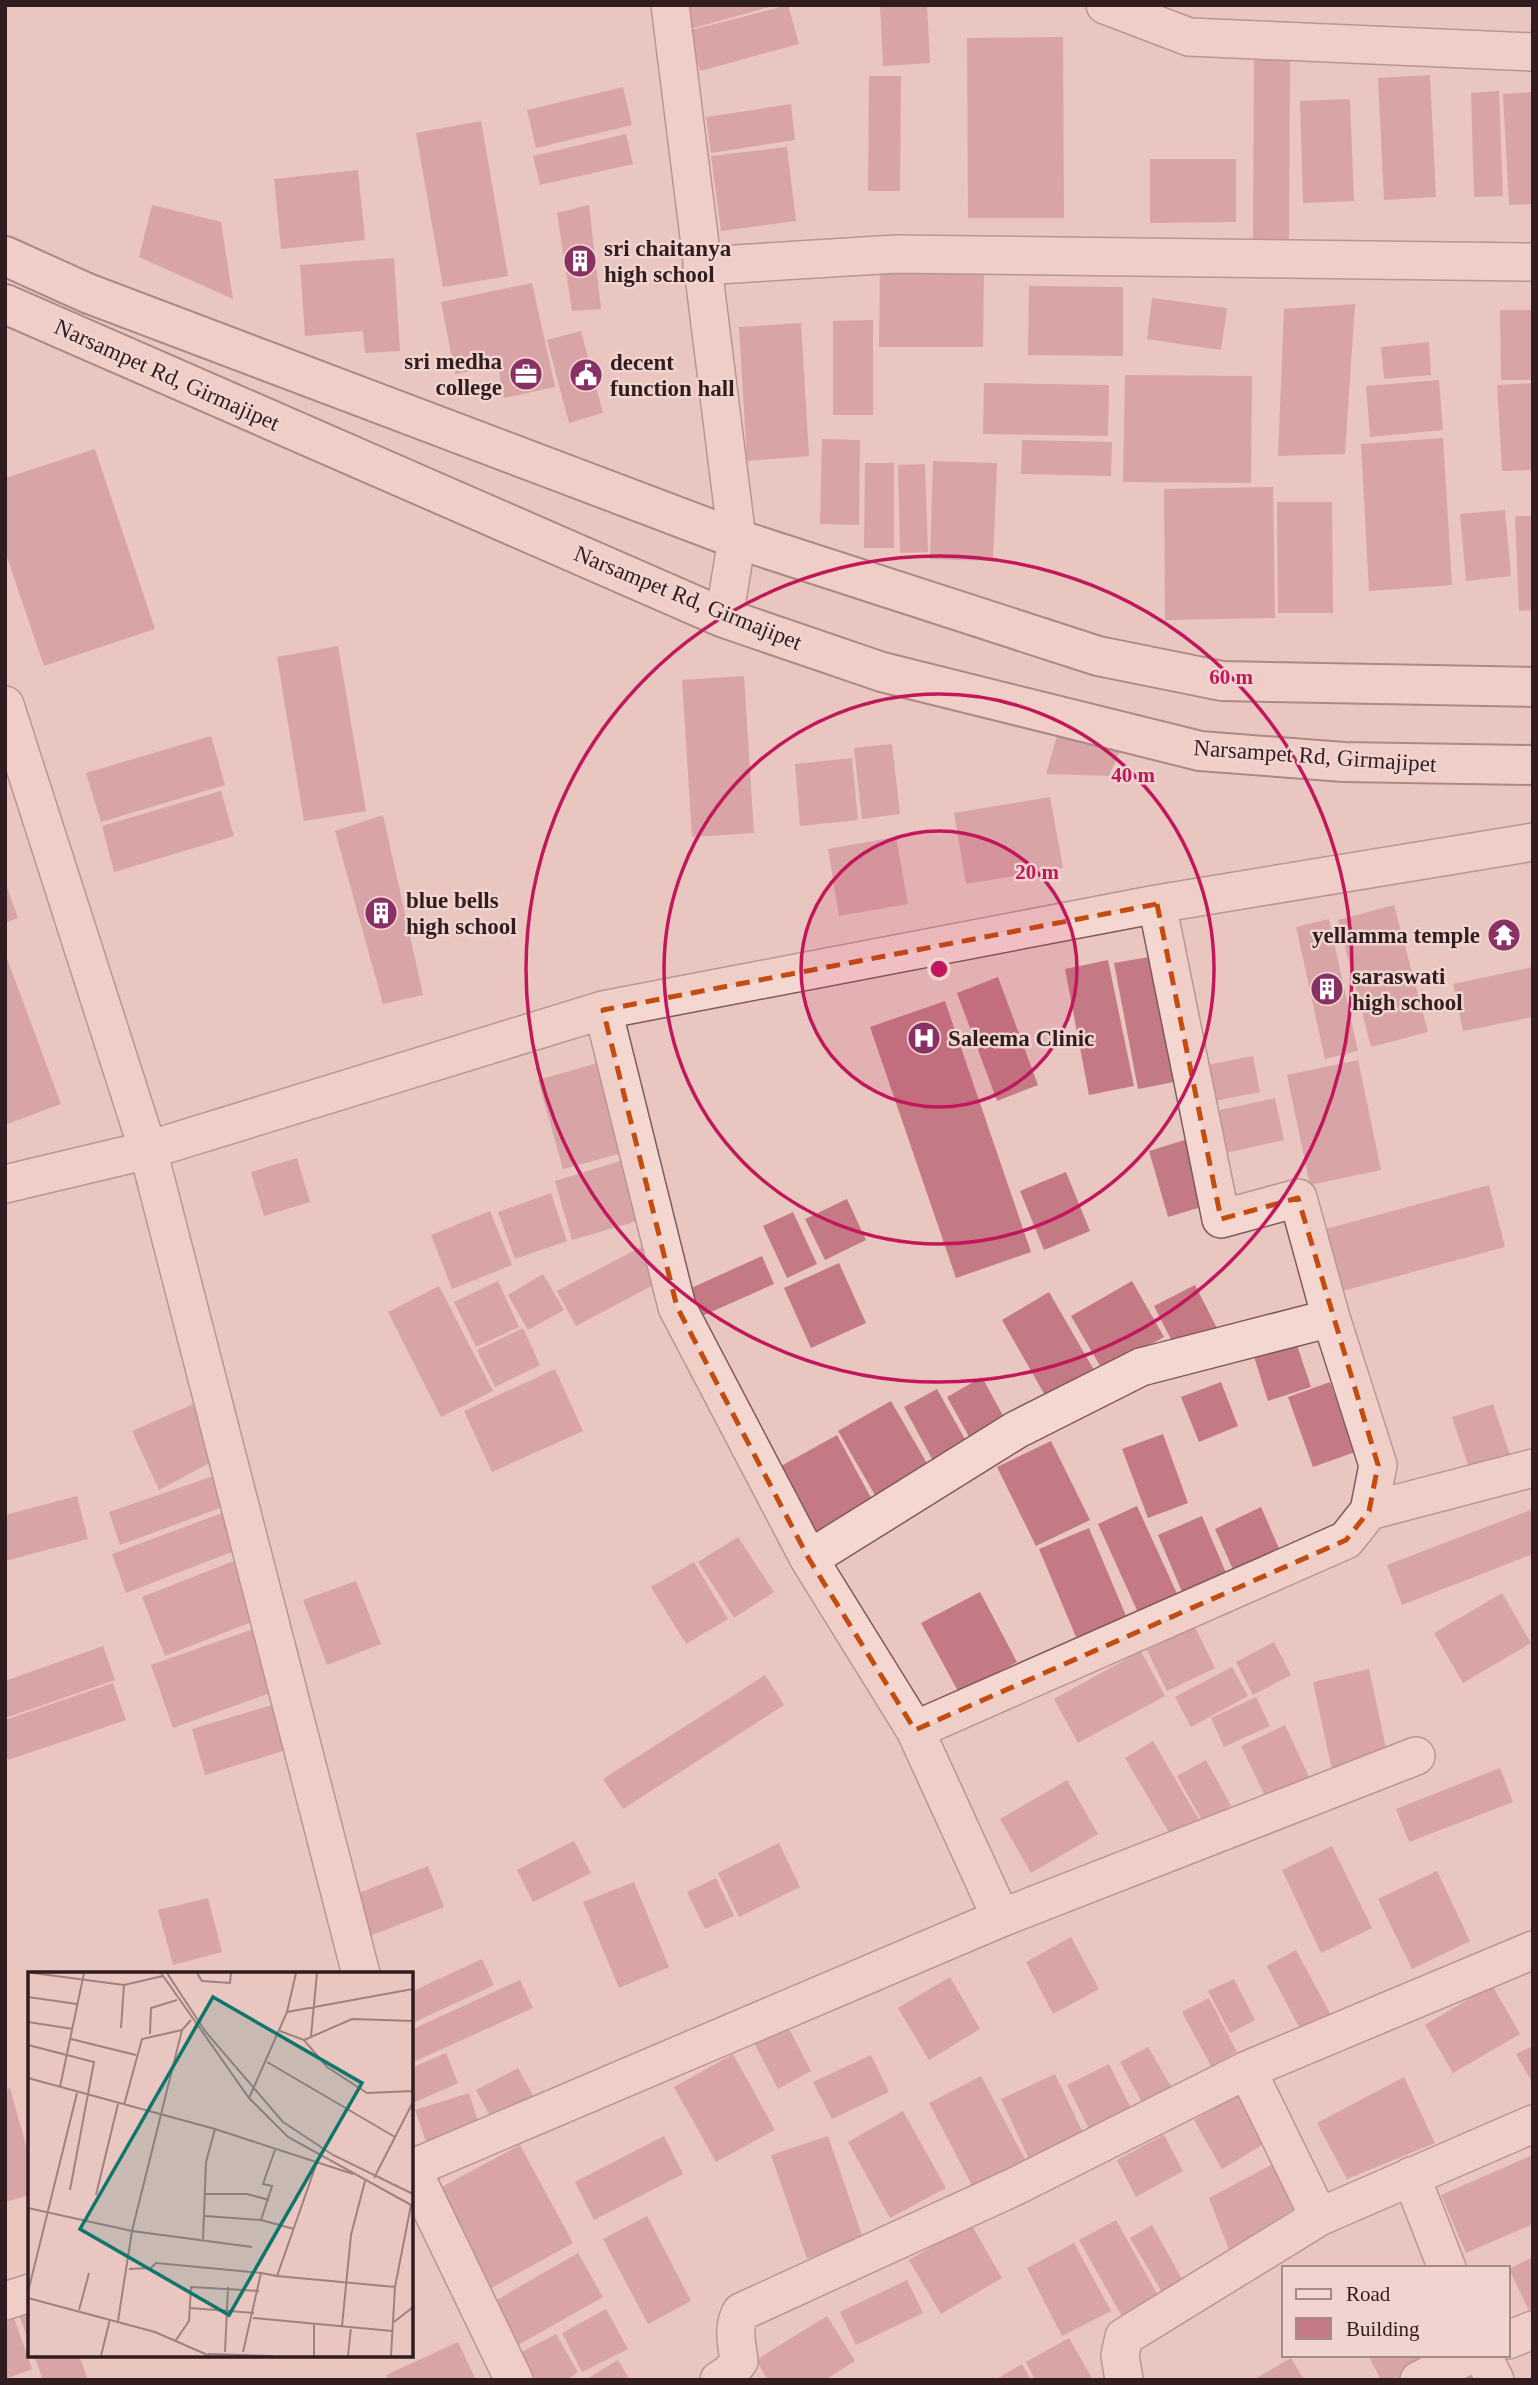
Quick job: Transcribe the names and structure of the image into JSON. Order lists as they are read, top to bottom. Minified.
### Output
{"streets":{"main road":["Narsampet Rd, Girmajipet"]},"places":{"building":["sri chaitanya high school","blue bells high school","saraswati high school"],"office":["sri medha college"],"public building":["decent function hall"],"temple":["yellamma temple"],"hospital":["Saleema Clinic"]},"legend":["Road","Building"],"rings":["60 m","40 m","20 m"]}
